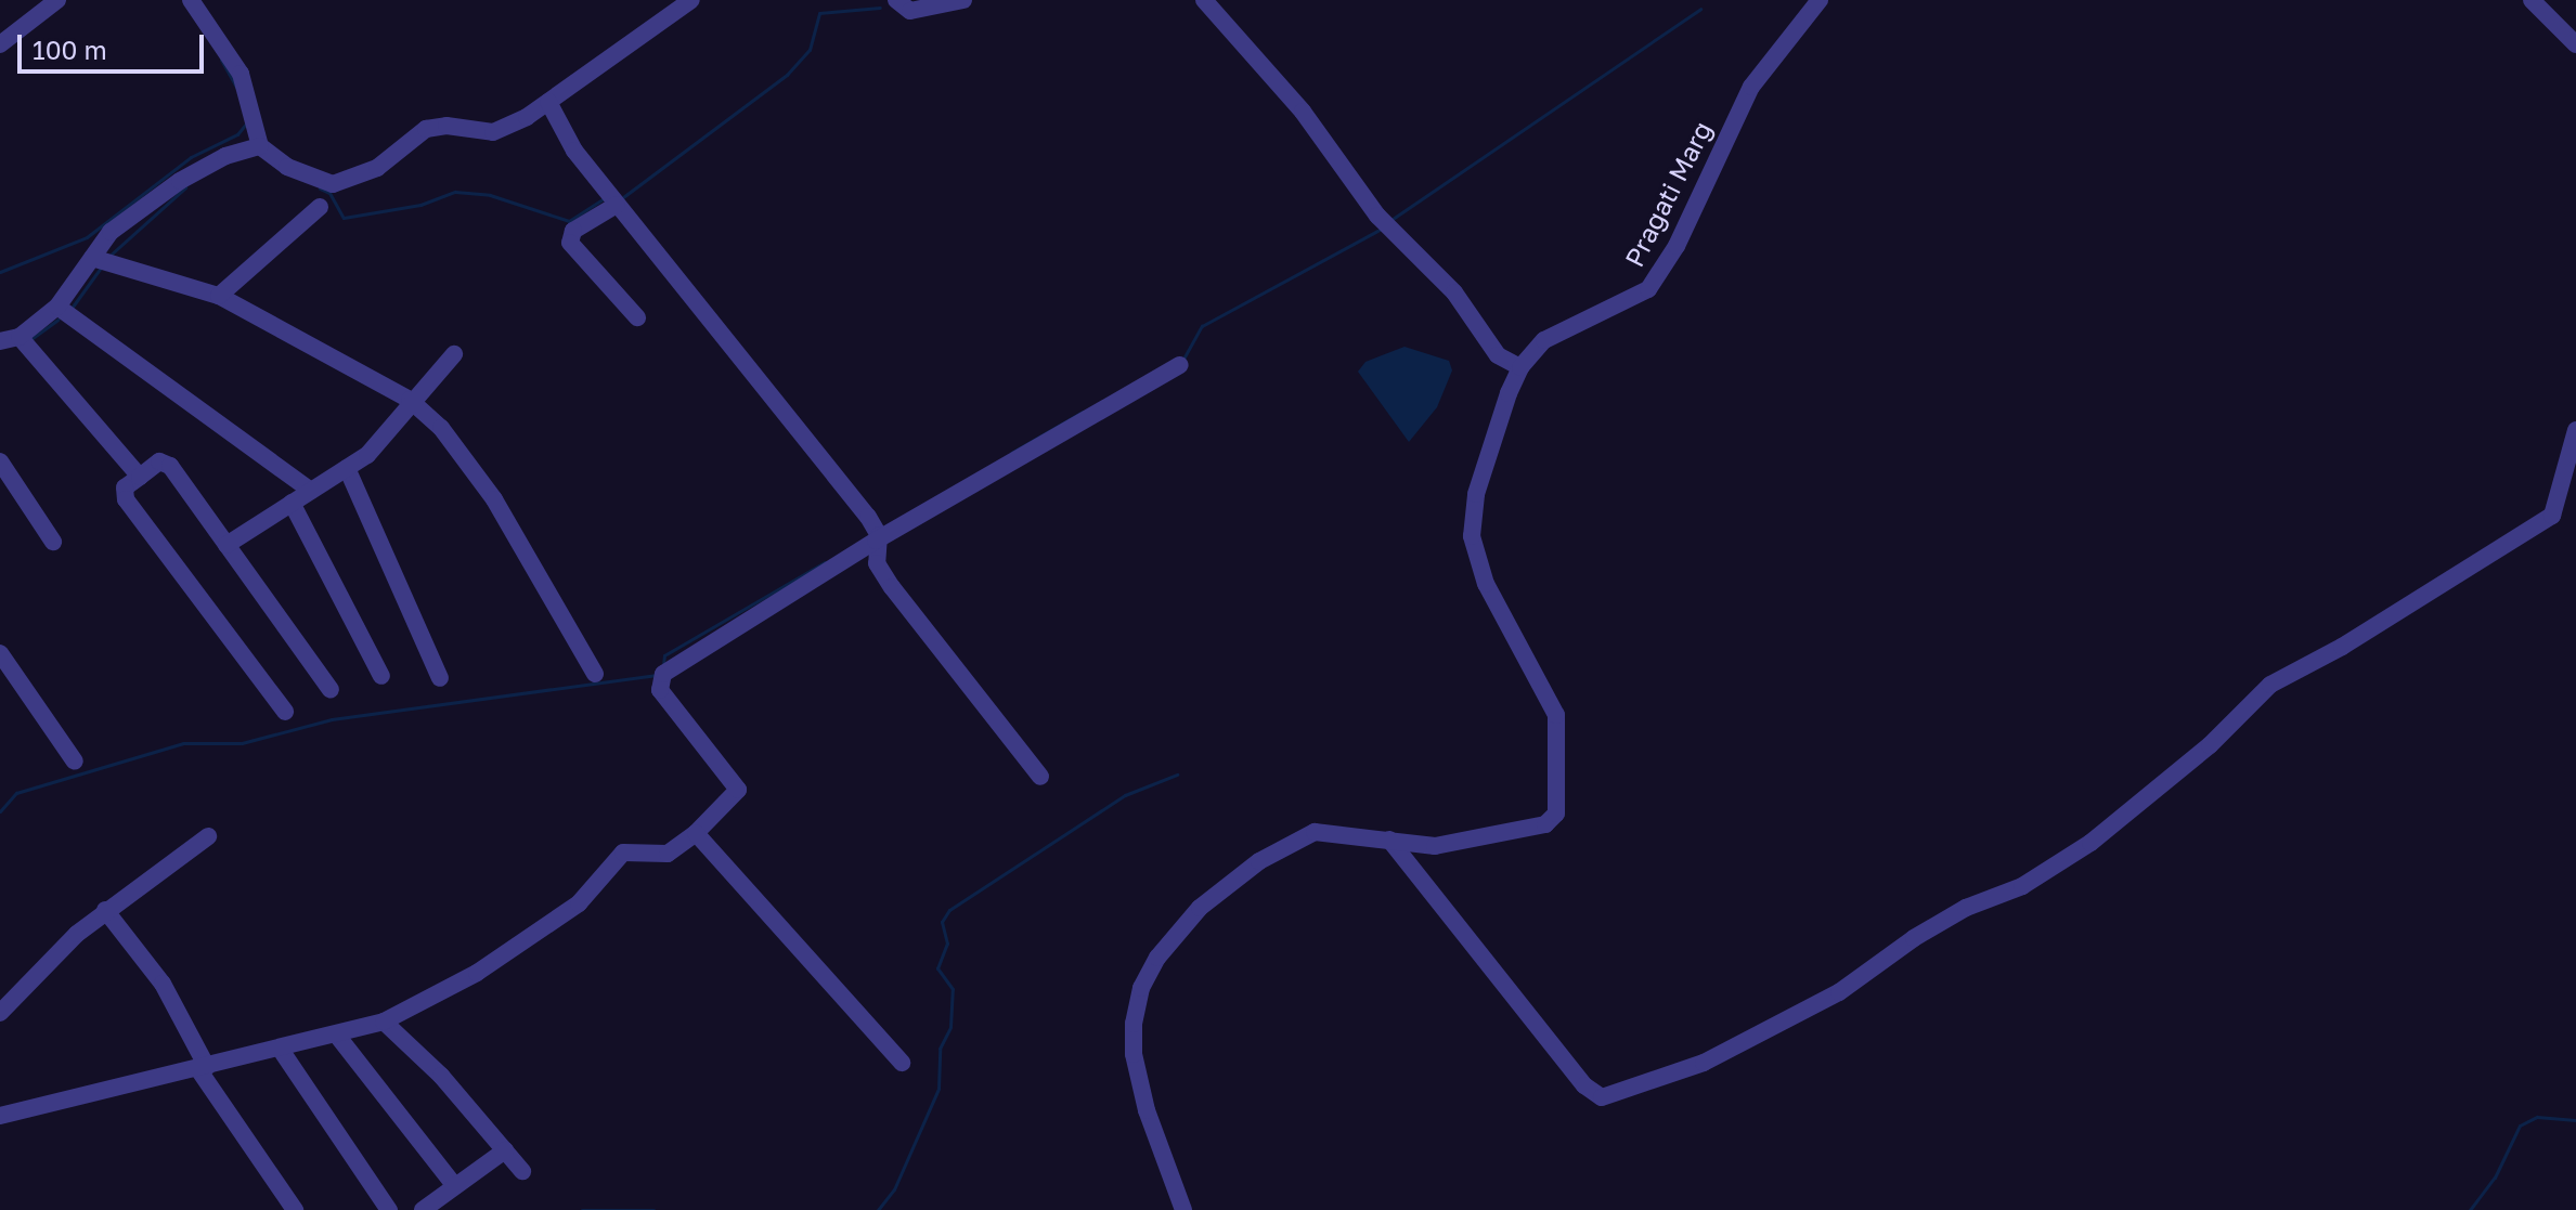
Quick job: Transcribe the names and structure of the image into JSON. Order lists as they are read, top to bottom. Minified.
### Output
{"streets":{"street":["Pragati Marg"]},"scale_bar":"100 m"}
